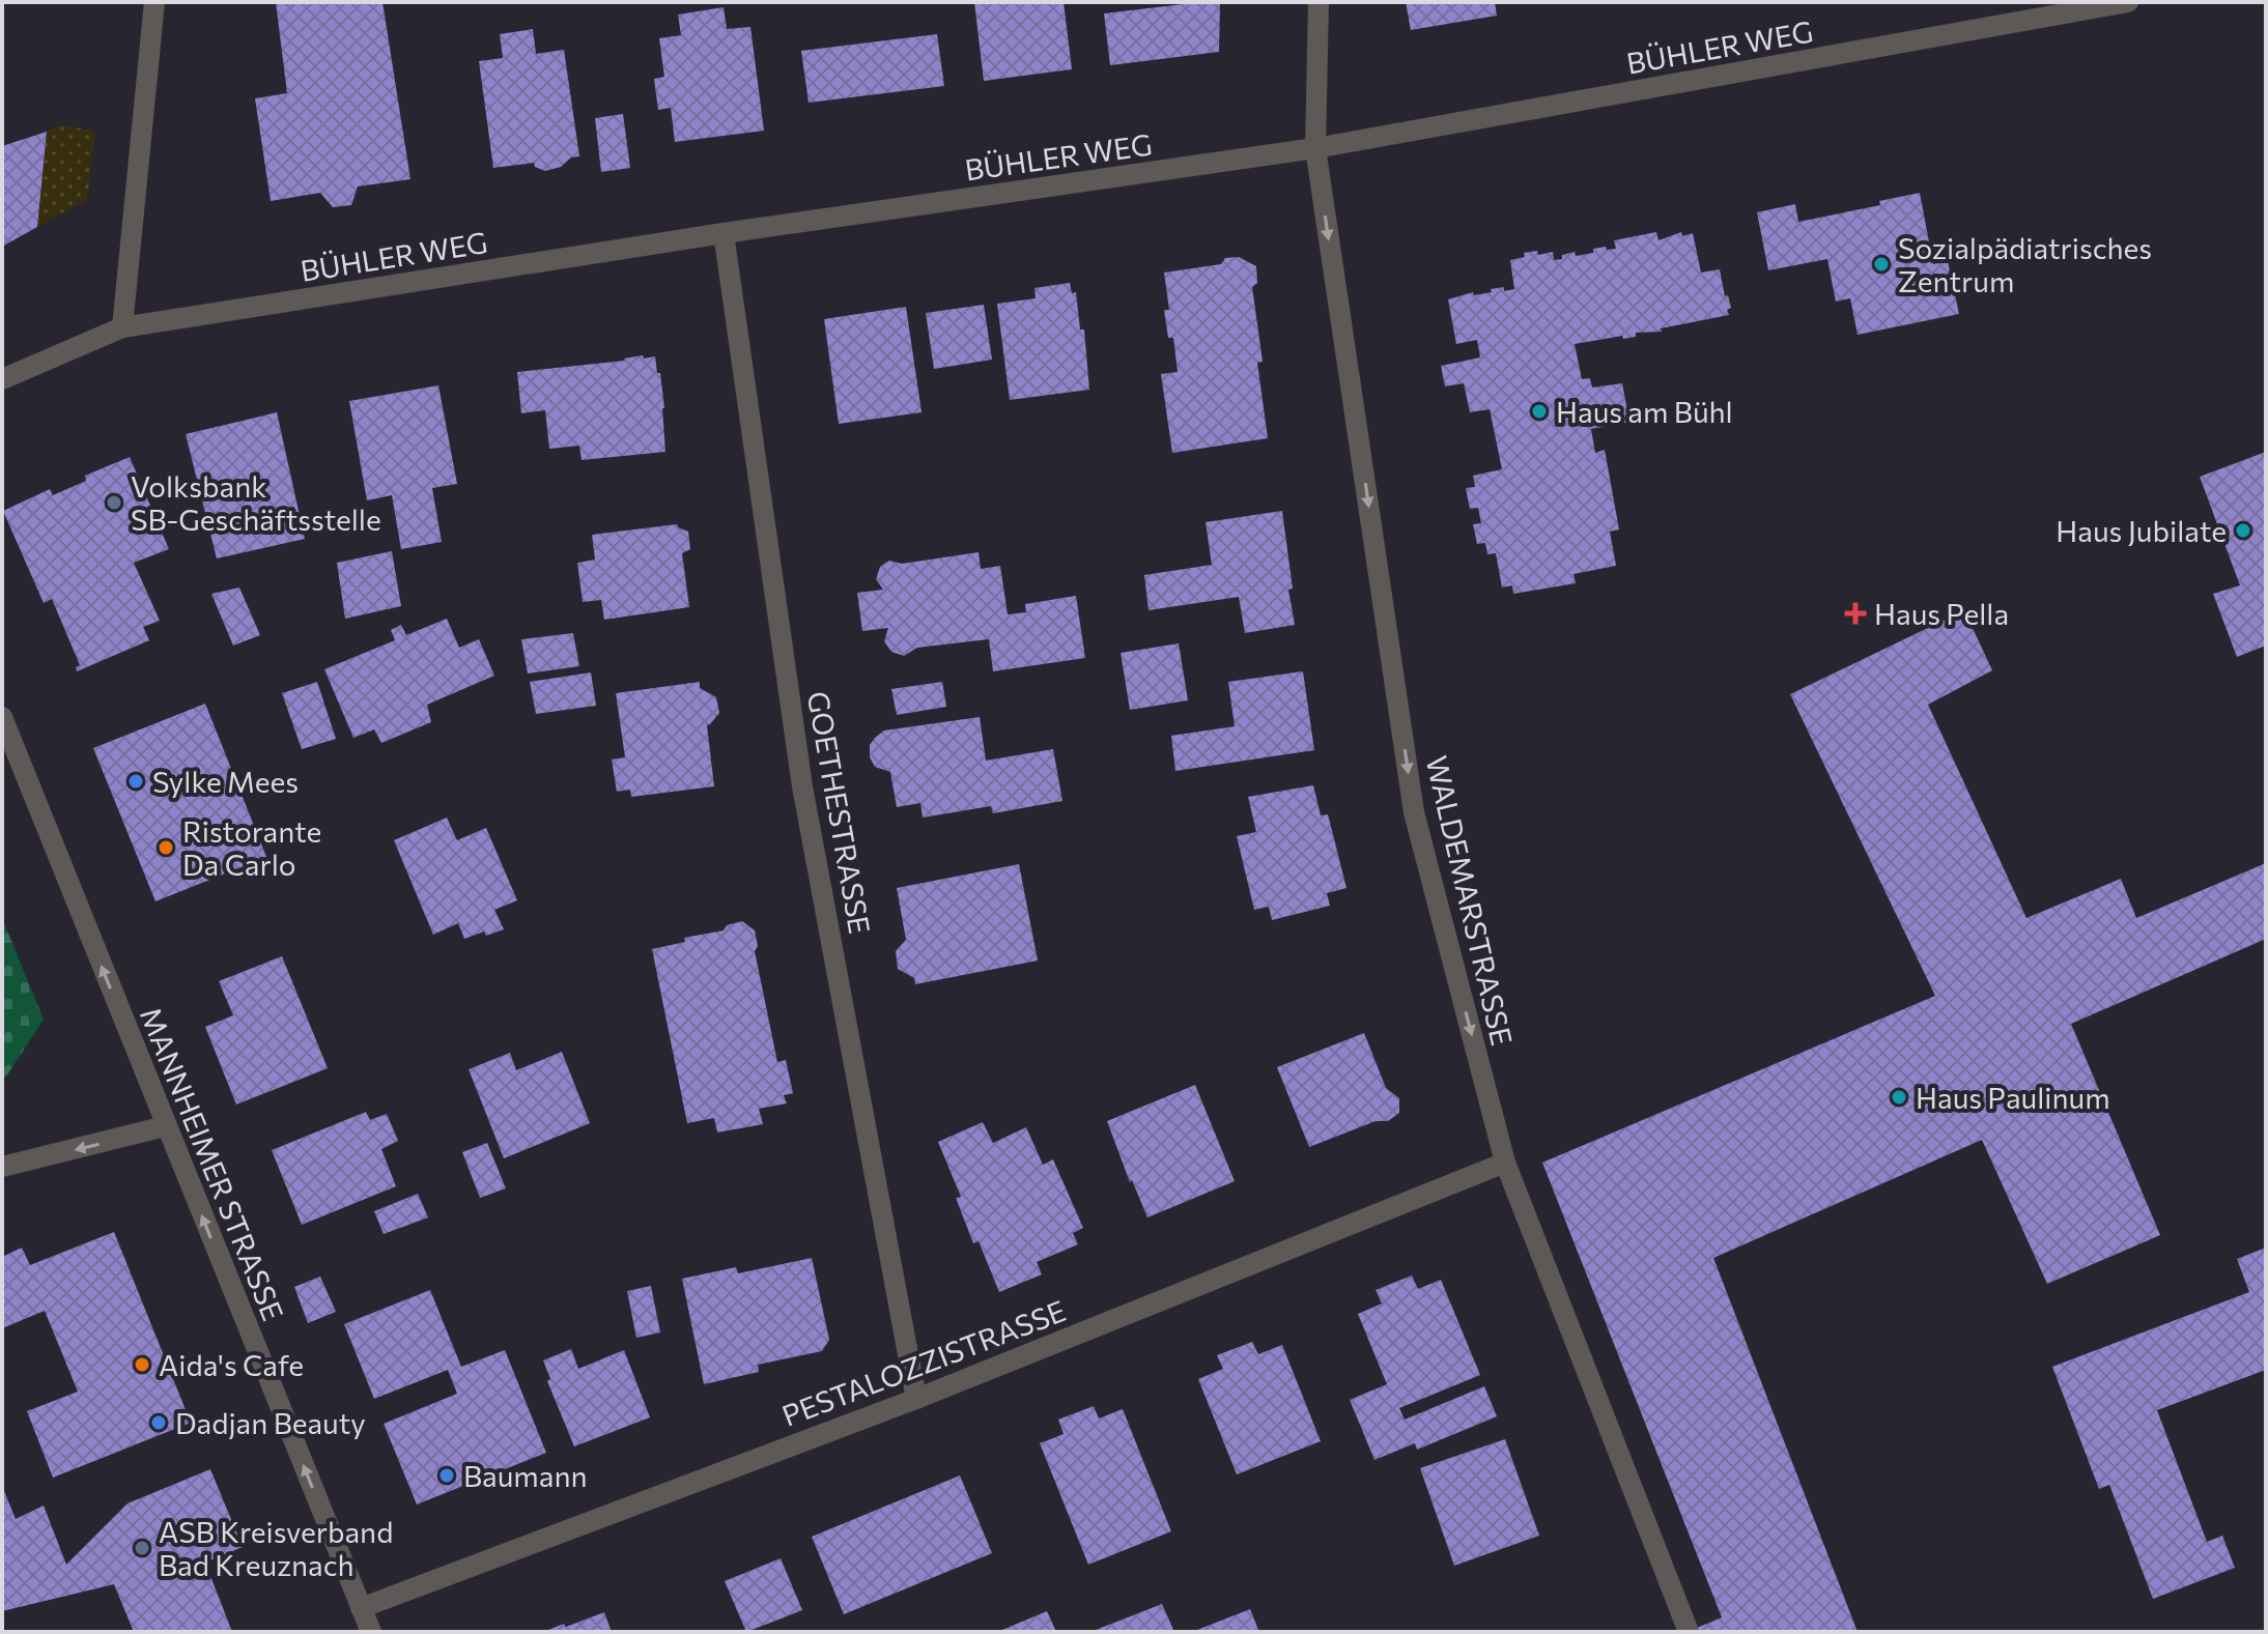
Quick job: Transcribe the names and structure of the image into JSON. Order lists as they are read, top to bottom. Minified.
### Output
{"streets":{"street":["BÜHLER WEG","GOETHESTRASSE","WALDEMARSTRASSE","MANNHEIMER STRASSE","PESTALOZZISTRASSE"]},"crossings":[["BÜHLER WEG","GOETHESTRASSE"],["BÜHLER WEG","WALDEMARSTRASSE"],["GOETHESTRASSE","PESTALOZZISTRASSE"],["WALDEMARSTRASSE","PESTALOZZISTRASSE"],["MANNHEIMER STRASSE","PESTALOZZISTRASSE"]],"one_way":["WALDEMARSTRASSE","MANNHEIMER STRASSE"],"places":{"other":["Sozialpädiatrisches Zentrum","Haus am Bühl","Volksbank SB-Geschäftsstelle","Haus Jubilate","Sylke Mees","Ristorante Da Carlo","Haus Paulinum","Aida's Cafe","Dadjan Beauty","Baumann","ASB Kreisverband Bad Kreuznach"],"health":["Haus Pella"]}}
